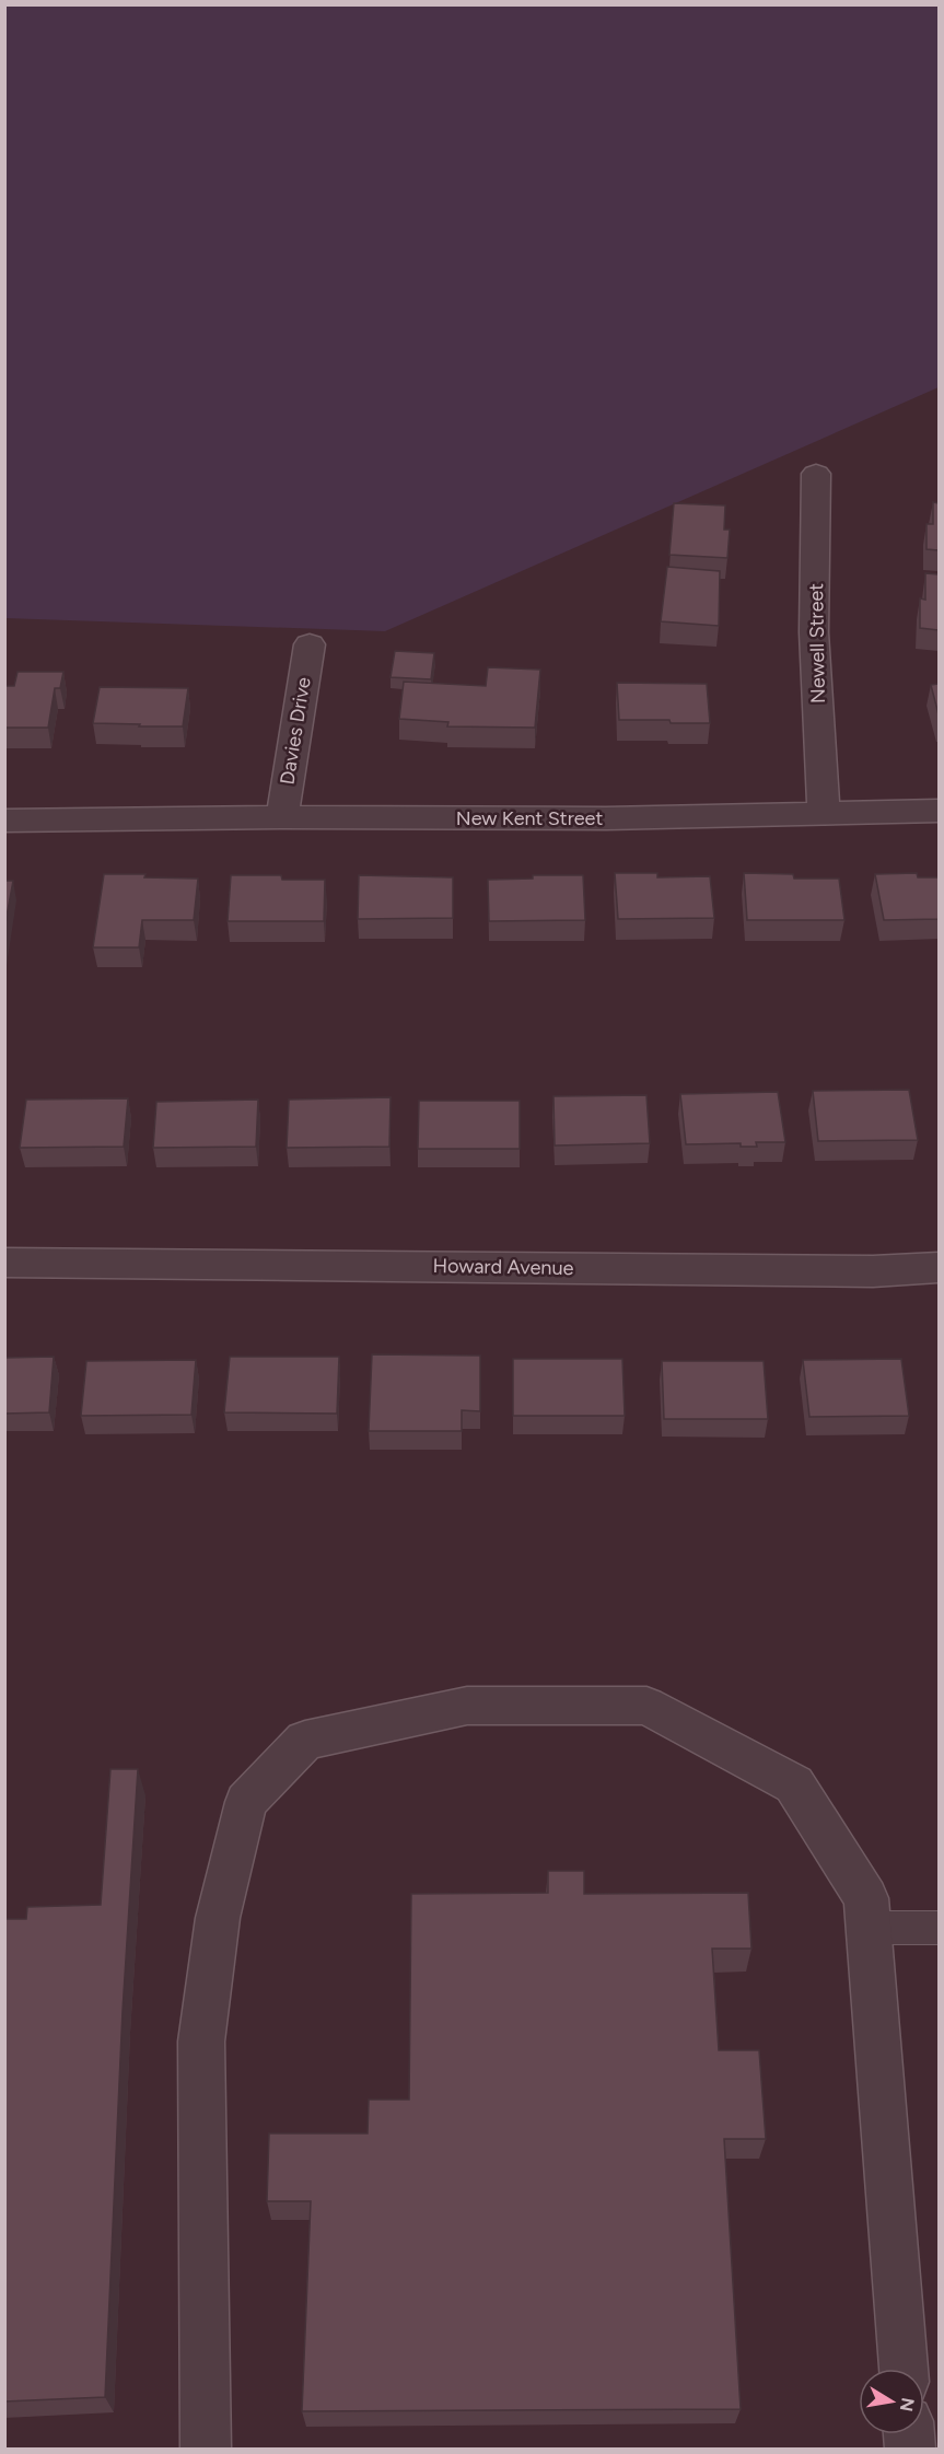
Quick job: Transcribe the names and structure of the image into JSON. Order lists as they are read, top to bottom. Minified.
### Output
{"streets":{"street":["Newell Street","Davies Drive","New Kent Street","Howard Avenue"]},"crossings":[["Newell Street","New Kent Street"],["Davies Drive","New Kent Street"]],"north":"right"}
